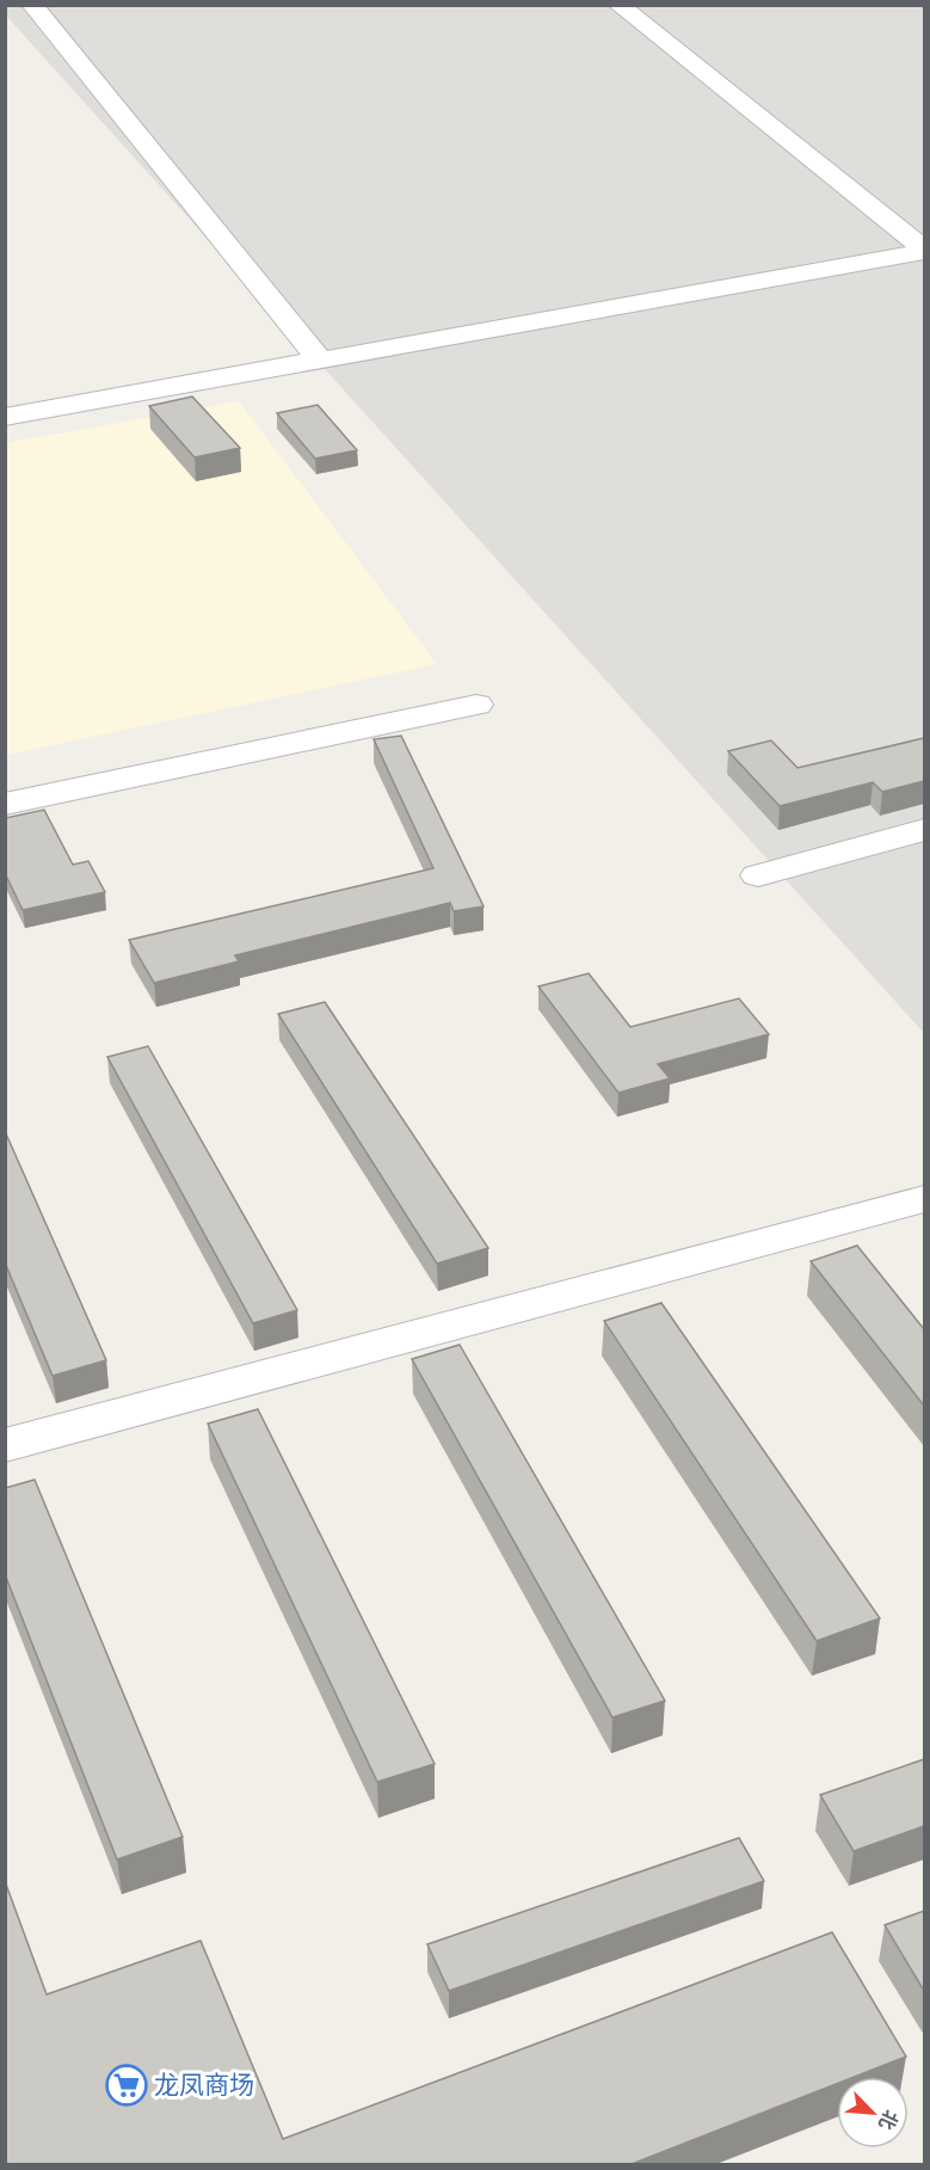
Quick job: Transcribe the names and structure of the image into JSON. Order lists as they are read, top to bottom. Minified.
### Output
{"places":{"supermarket":["龙凤商场"]},"north":"bottom right"}
